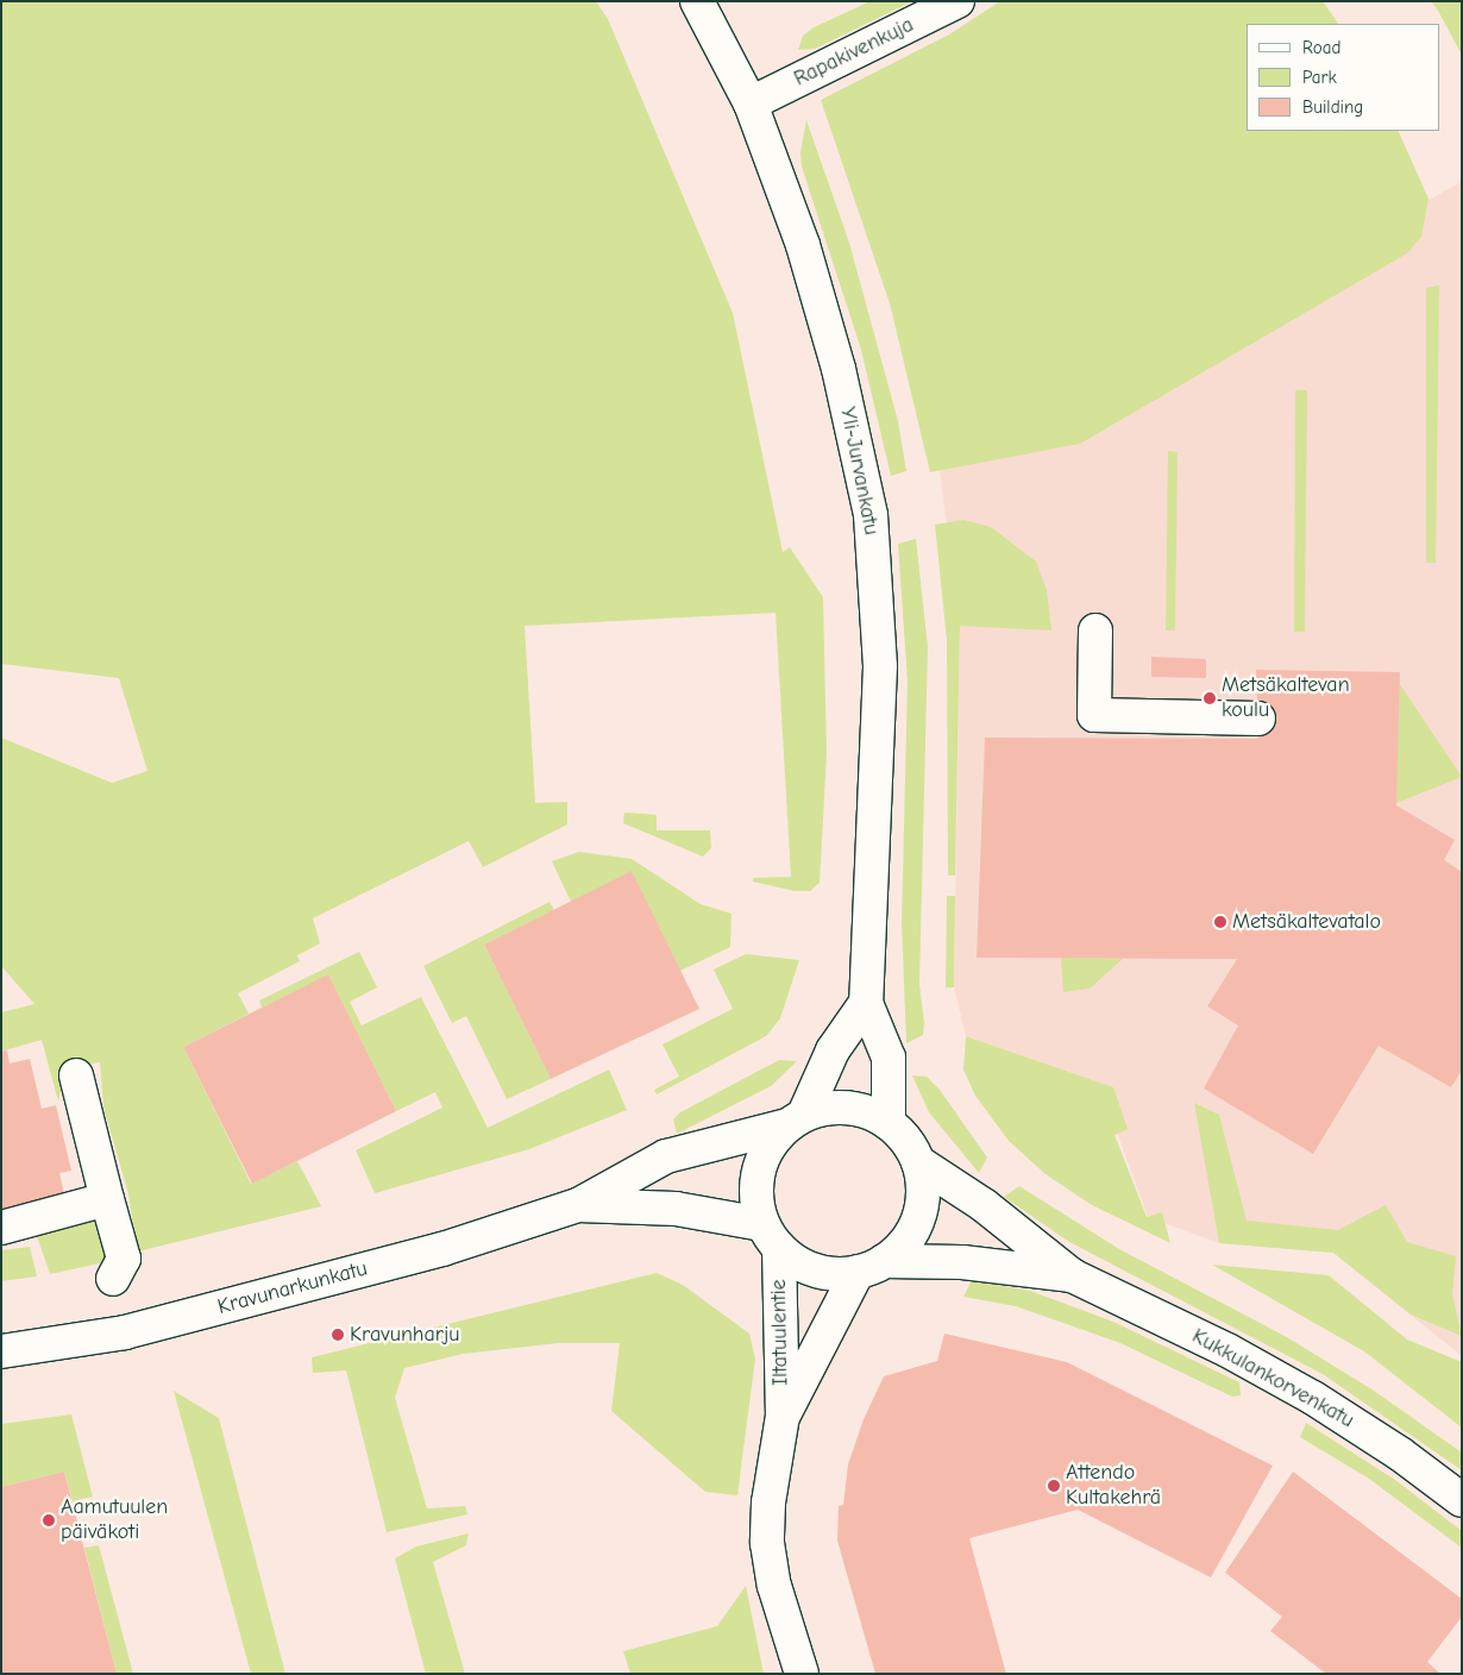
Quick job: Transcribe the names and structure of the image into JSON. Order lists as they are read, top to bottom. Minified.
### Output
{"streets":{"street":["Rapakivenkuja","Yli-Jurvankatu","Kravunarkunkatu","Iltatuulentie","Kukkulankorvenkatu"]},"crossings":[["Rapakivenkuja","Yli-Jurvankatu"],["Yli-Jurvankatu","Kravunarkunkatu"],["Yli-Jurvankatu","Iltatuulentie"],["Yli-Jurvankatu","Kukkulankorvenkatu"],["Kravunarkunkatu","Iltatuulentie"],["Kravunarkunkatu","Kukkulankorvenkatu"],["Iltatuulentie","Kukkulankorvenkatu"]],"places":["Metsäkaltevan koulu","Metsäkaltevatalo","Kravunharju","Attendo Kultakehrä","Aamutuulen päiväkoti"],"legend":["Road","Park","Building"]}
